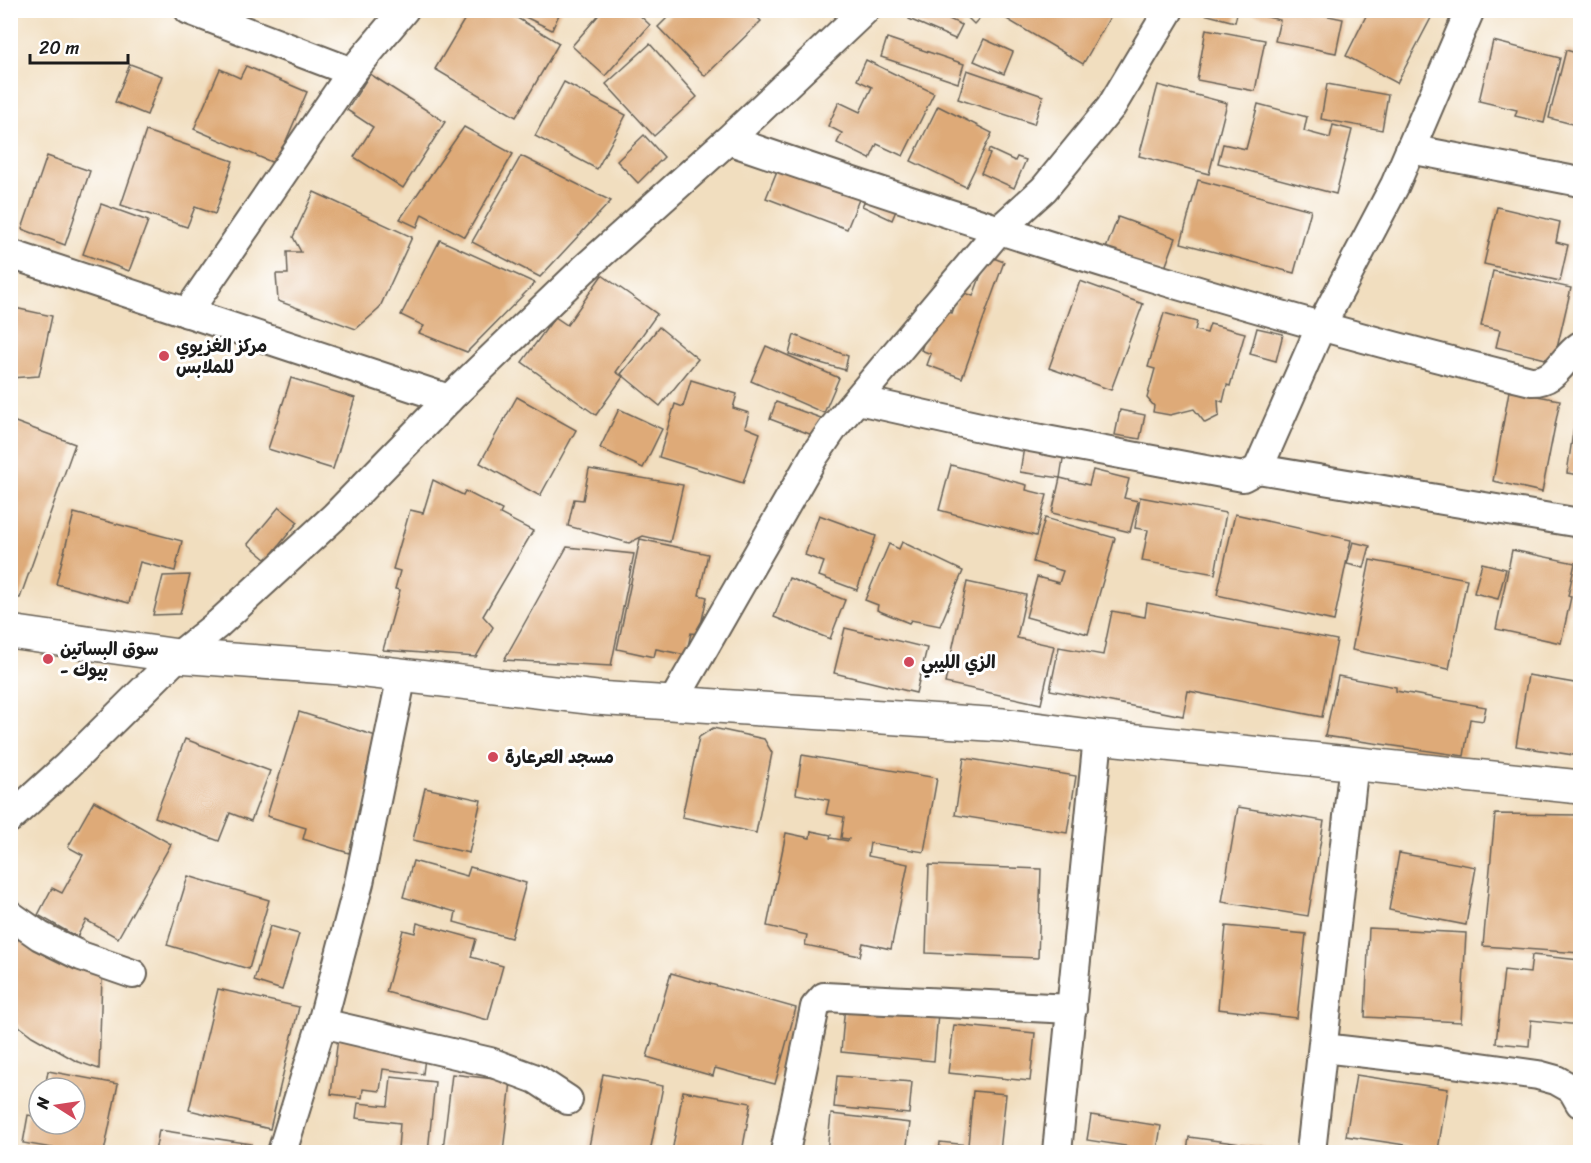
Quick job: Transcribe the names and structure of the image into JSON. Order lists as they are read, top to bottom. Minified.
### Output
{"places":["مركز الغزيوي للملابس","سوق البساتين - بيوك","الزي الليبي","مسجد العرعارة"],"scale_bar":"20 m","north":"left"}
